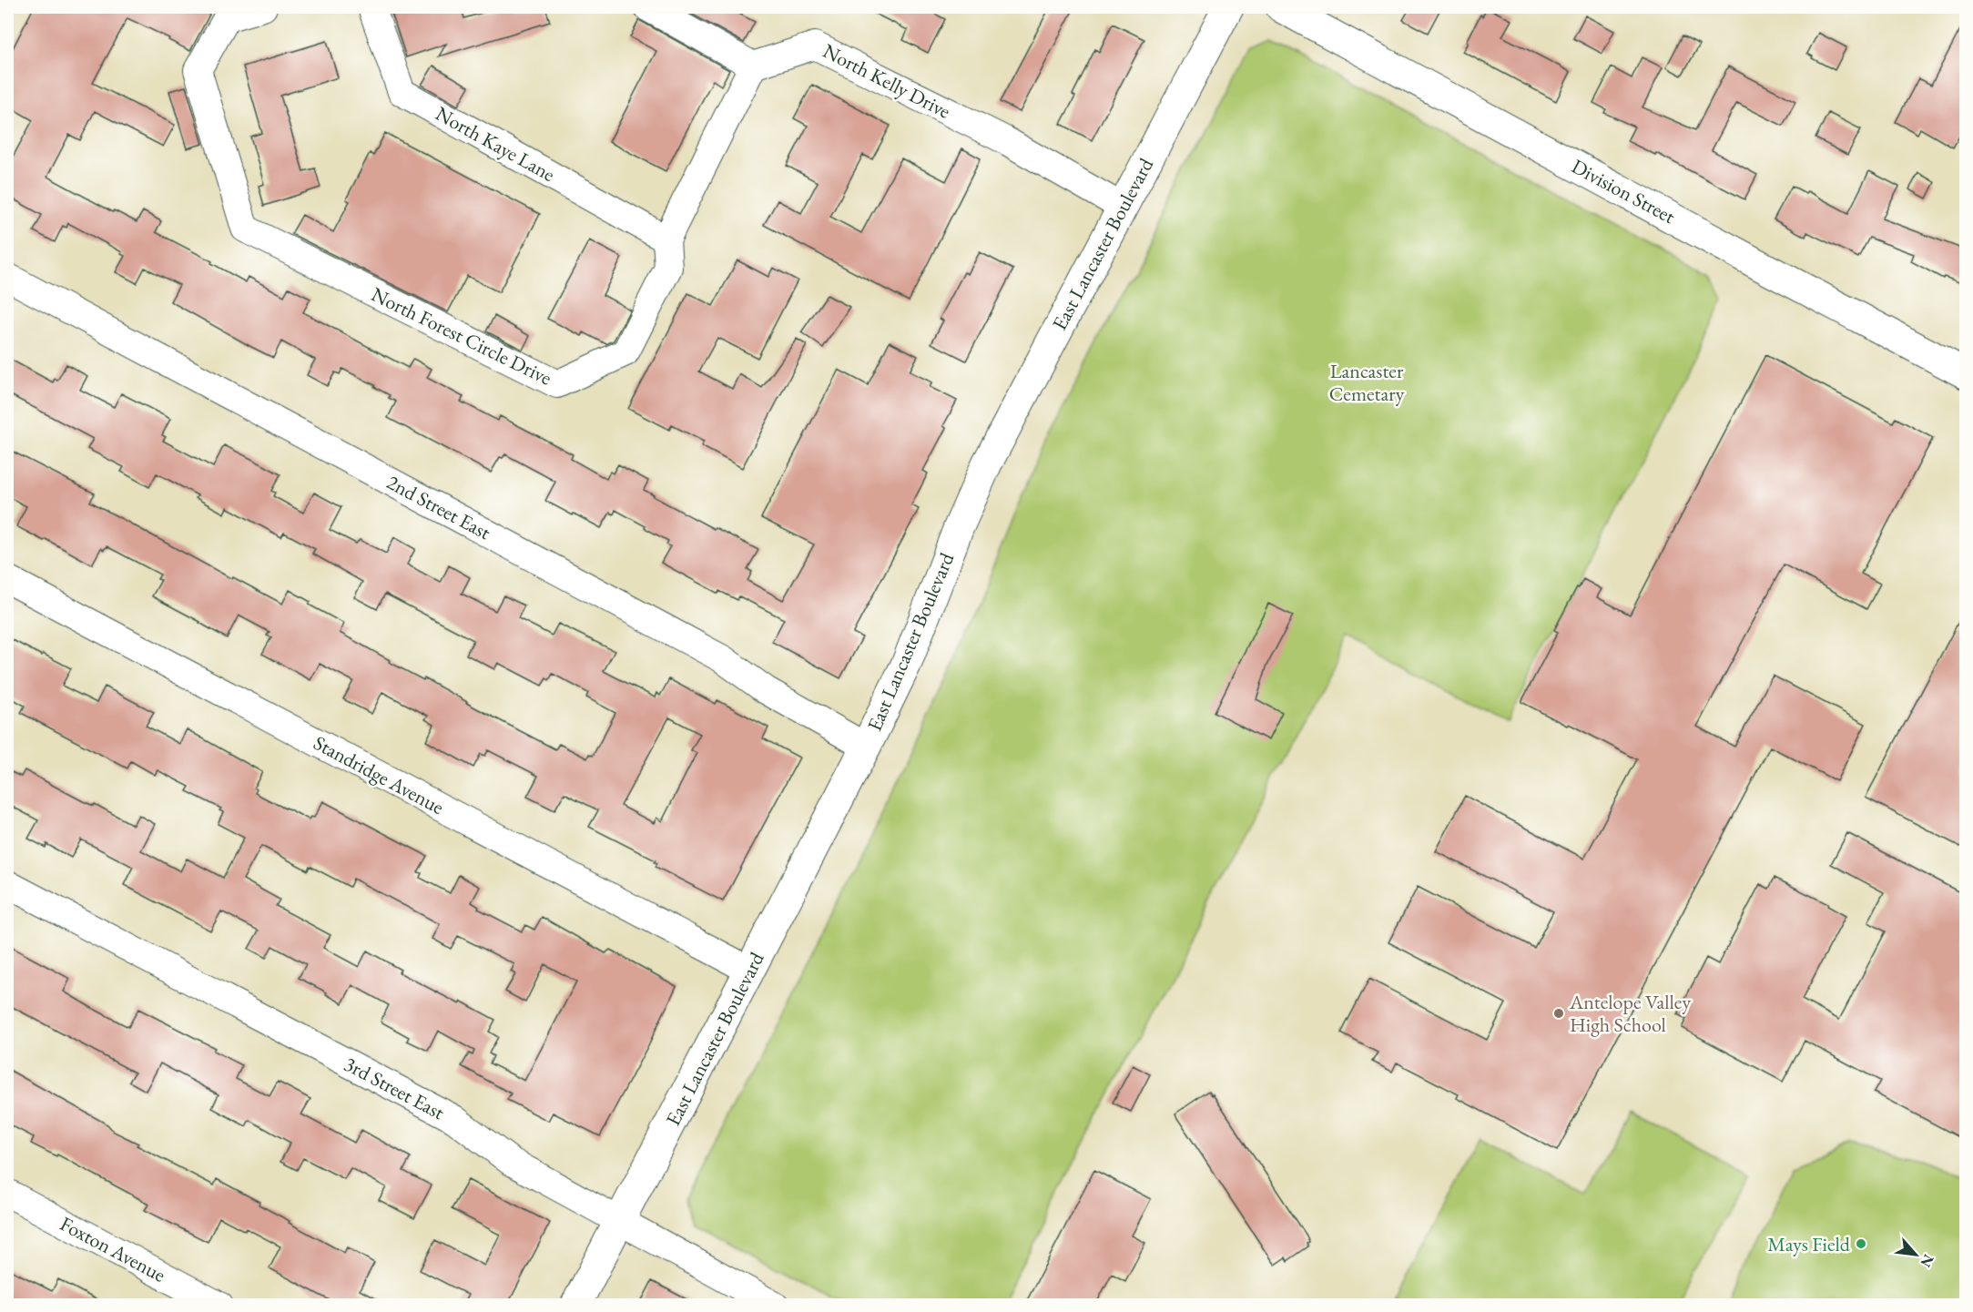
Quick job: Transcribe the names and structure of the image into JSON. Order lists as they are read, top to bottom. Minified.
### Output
{"streets":{"main road":["Division Street","East Lancaster Boulevard"],"street":["North Kelly Drive","North Kaye Lane","North Forest Circle Drive","2nd Street East","Standridge Avenue","3rd Street East","Foxton Avenue"]},"crossings":[["North Kelly Drive","East Lancaster Boulevard"],["North Kaye Lane","North Forest Circle Drive"],["East Lancaster Boulevard","2nd Street East"],["East Lancaster Boulevard","Standridge Avenue"],["East Lancaster Boulevard","3rd Street East"]],"parks":["Lancaster Cemetary"],"places":["Antelope Valley High School","Mays Field"],"north":"bottom right"}
